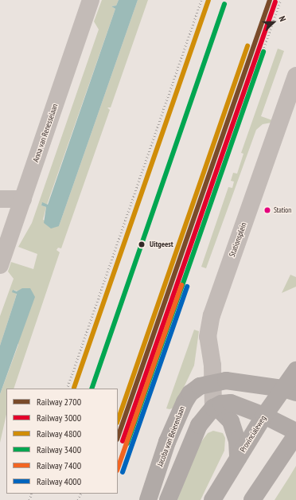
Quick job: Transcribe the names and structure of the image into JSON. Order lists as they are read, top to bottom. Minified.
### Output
{"streets":{"main road":["Provincialeweg","Jacoba van Beierenlaan"],"street":["Anna van Renesselaan","Stationsplein"]},"crossings":[["Stationsplein","Jacoba van Beierenlaan"],["Provincialeweg","Jacoba van Beierenlaan"]],"places":["Station","Uitgeest"],"lines":["rail line 2700","rail line 4800","rail line 3000","rail line 3400","rail line 7400","rail line 4000"],"legend":["Railway 2700","Railway 3000","Railway 4800","Railway 3400","Railway 7400","Railway 4000"],"north":"right"}
